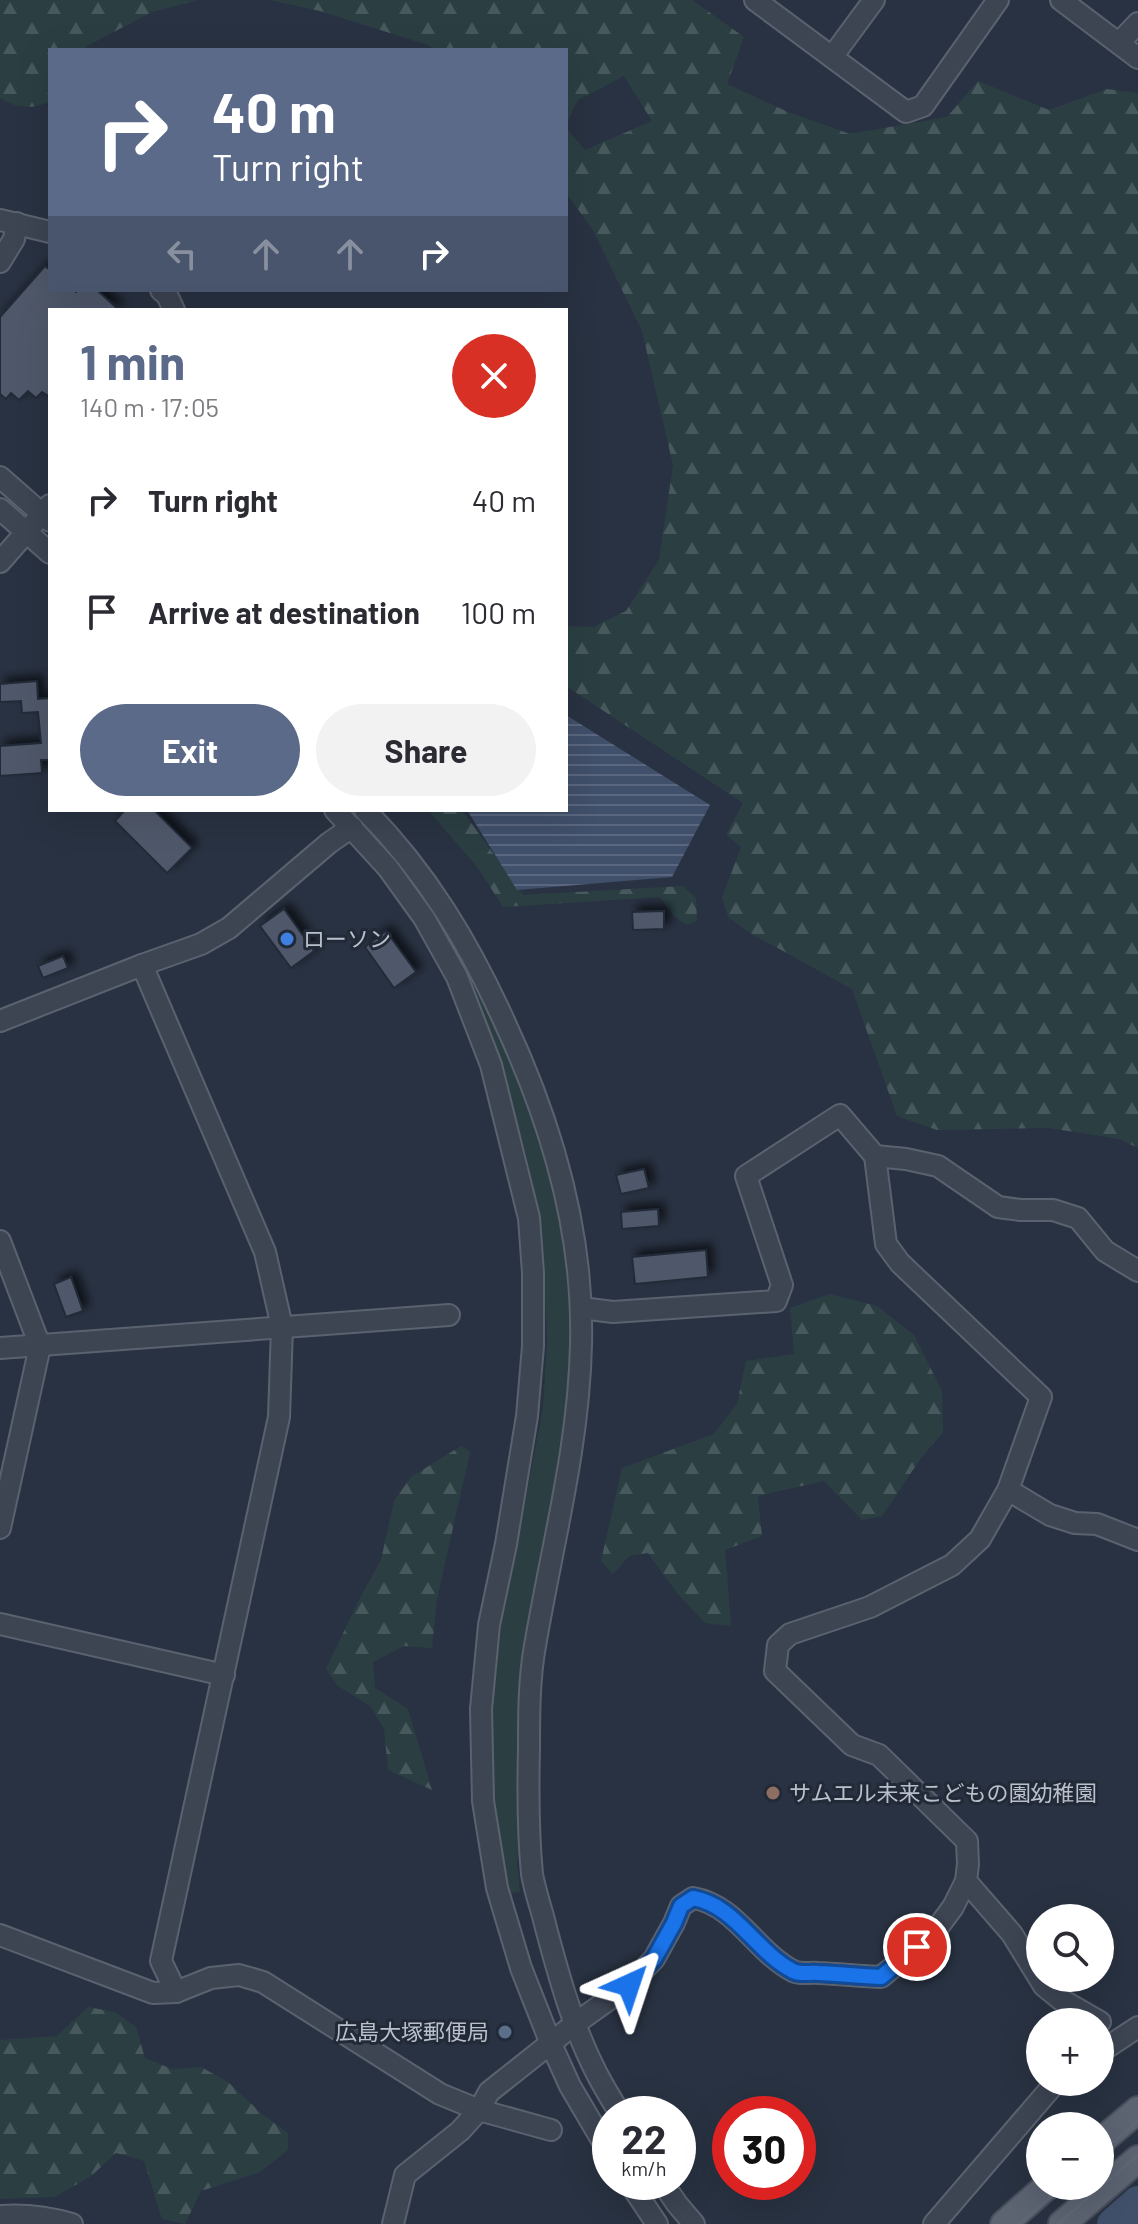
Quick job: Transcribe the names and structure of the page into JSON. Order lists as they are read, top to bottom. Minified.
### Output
{"places":["ローソン","サムエル未来こどもの園幼稚園","広島大塚郵便局"],"page":{"turn":["40 m","Turn right"],"heading":["1 min","140 m · 17:05"],"list":[{"name":"Turn right","value":"40 m"},{"name":"Arrive at destination","value":"100 m"}],"buttons":["Exit","Share"],"map_buttons":["+","−"],"speed":"22 km/h","limit":"30"}}
